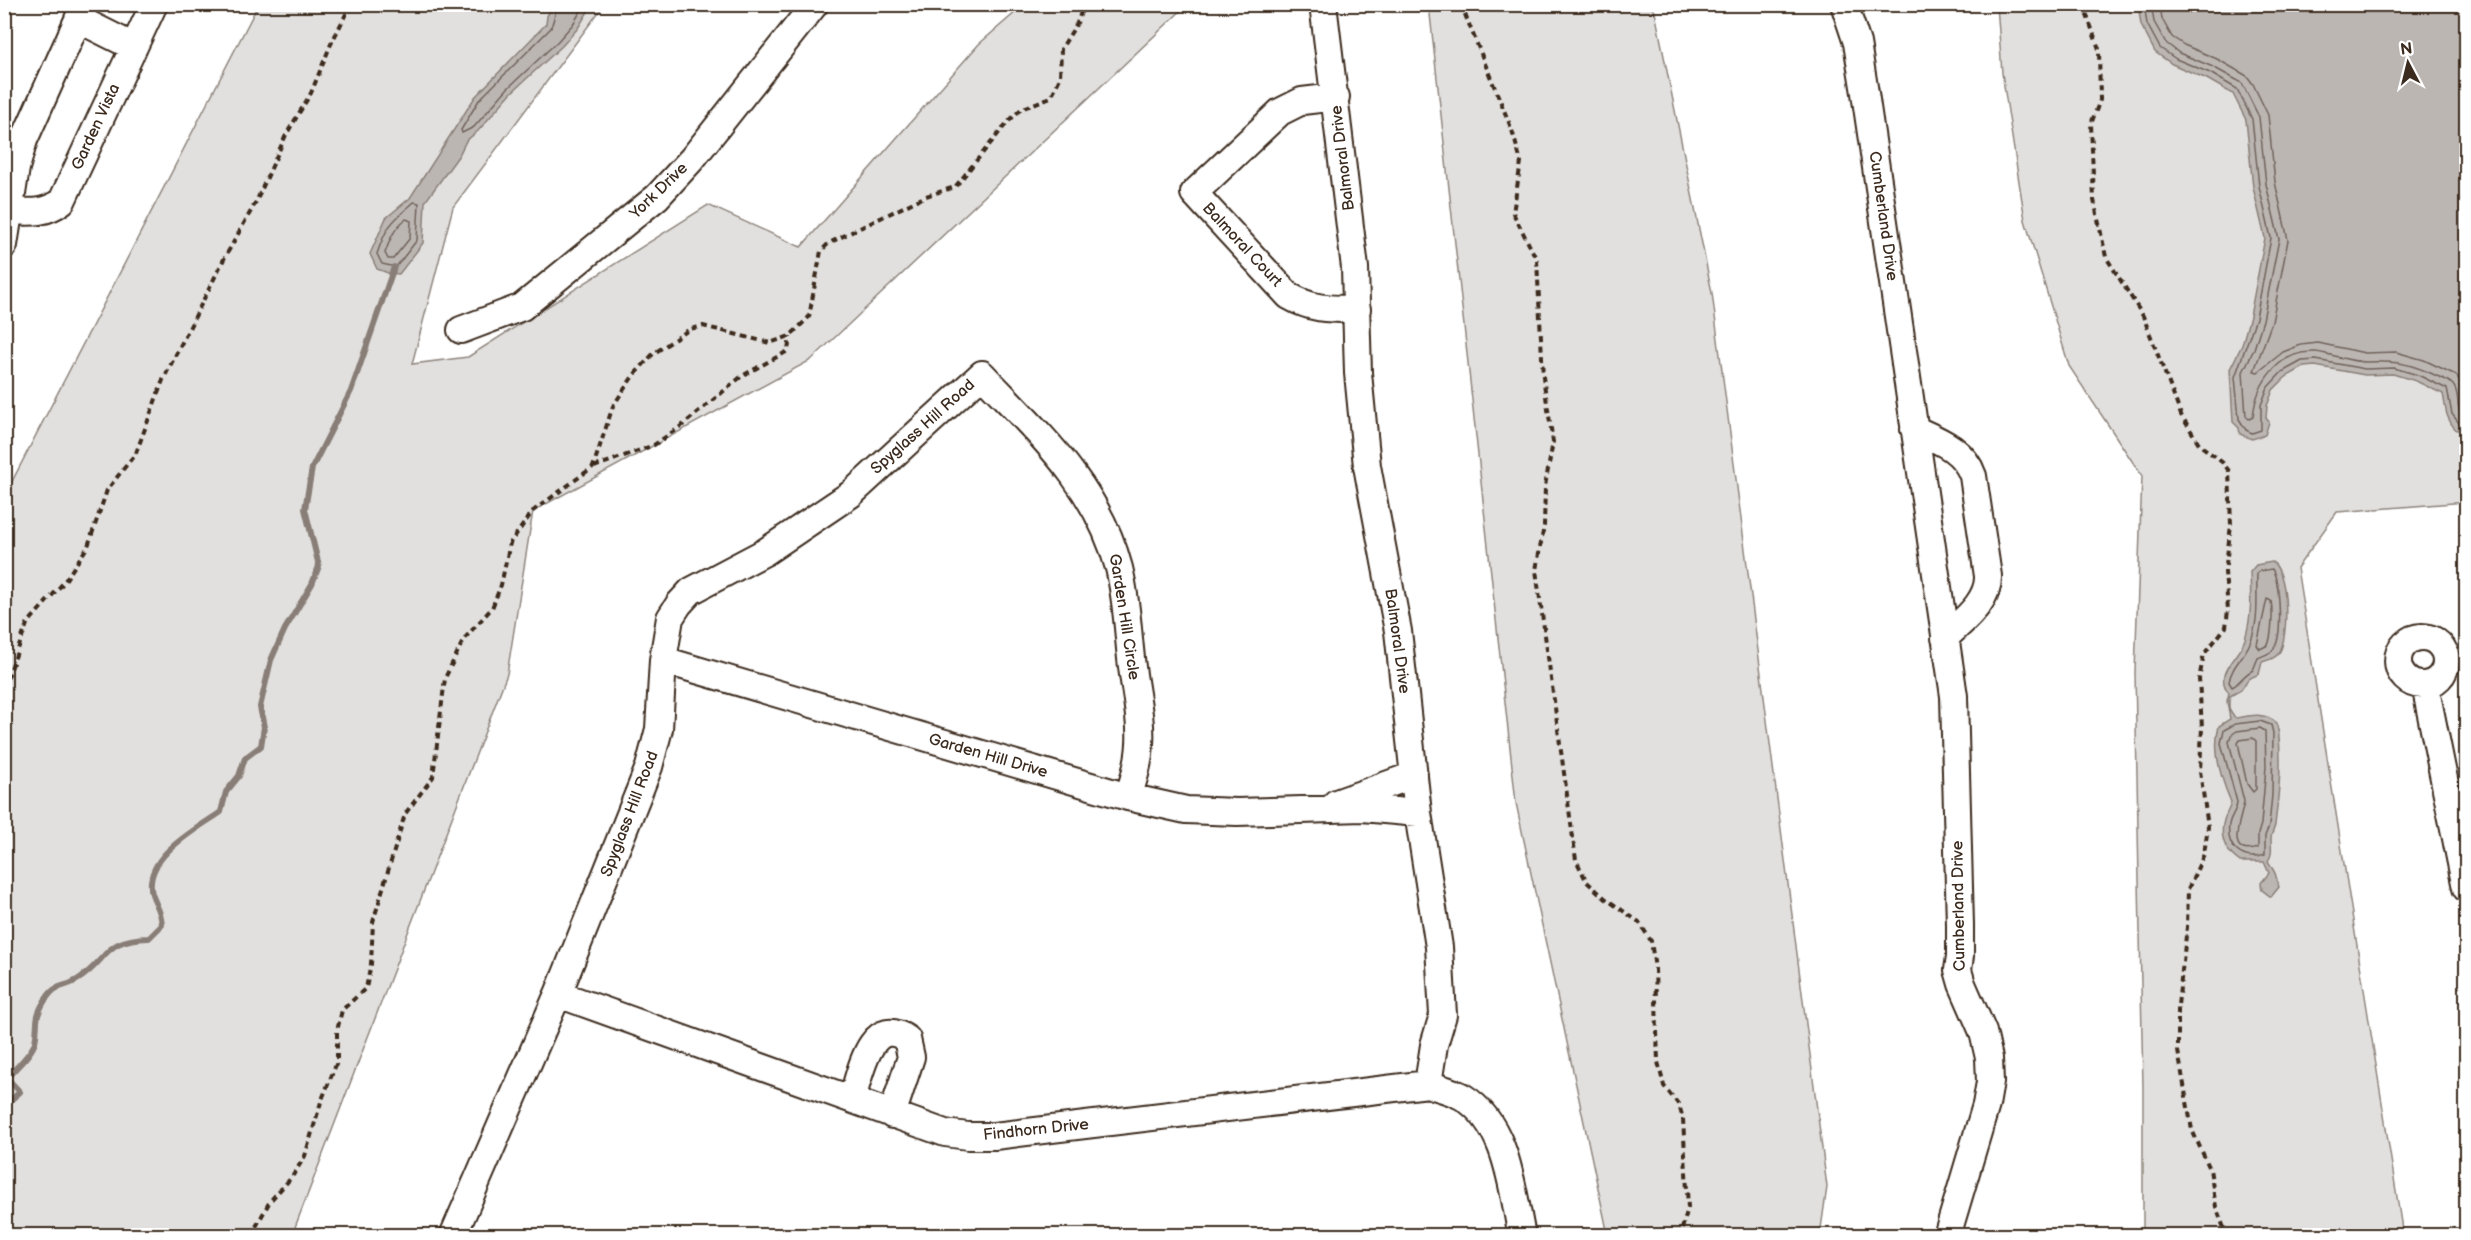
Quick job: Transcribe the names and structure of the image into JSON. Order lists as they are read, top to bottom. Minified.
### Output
{"streets":{"street":["Garden Vista","Balmoral Drive","York Drive","Cumberland Drive","Balmoral Court","Spyglass Hill Road","Garden Hill Circle","Garden Hill Drive","Findhorn Drive"]},"crossings":[["Balmoral Drive","Balmoral Court"],["Balmoral Drive","Garden Hill Drive"],["Balmoral Drive","Findhorn Drive"],["Spyglass Hill Road","Garden Hill Circle"],["Spyglass Hill Road","Garden Hill Drive"],["Spyglass Hill Road","Findhorn Drive"],["Garden Hill Circle","Garden Hill Drive"]],"north":"top"}
